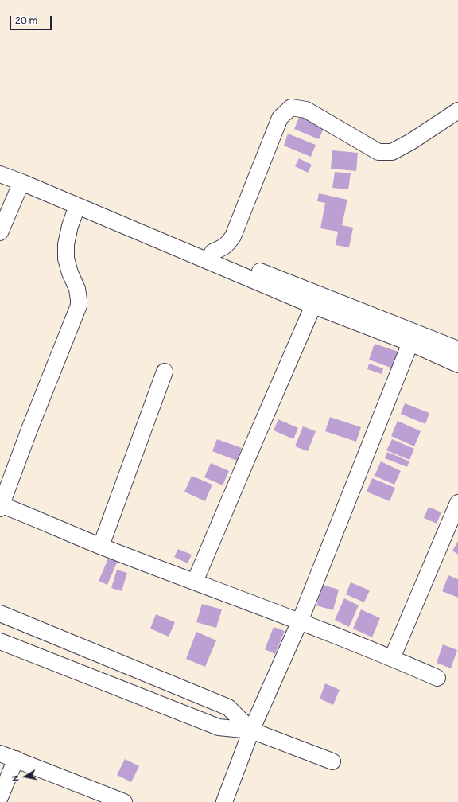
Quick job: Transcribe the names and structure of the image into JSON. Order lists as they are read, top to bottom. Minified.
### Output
{"scale_bar":"20 m","north":"left"}
